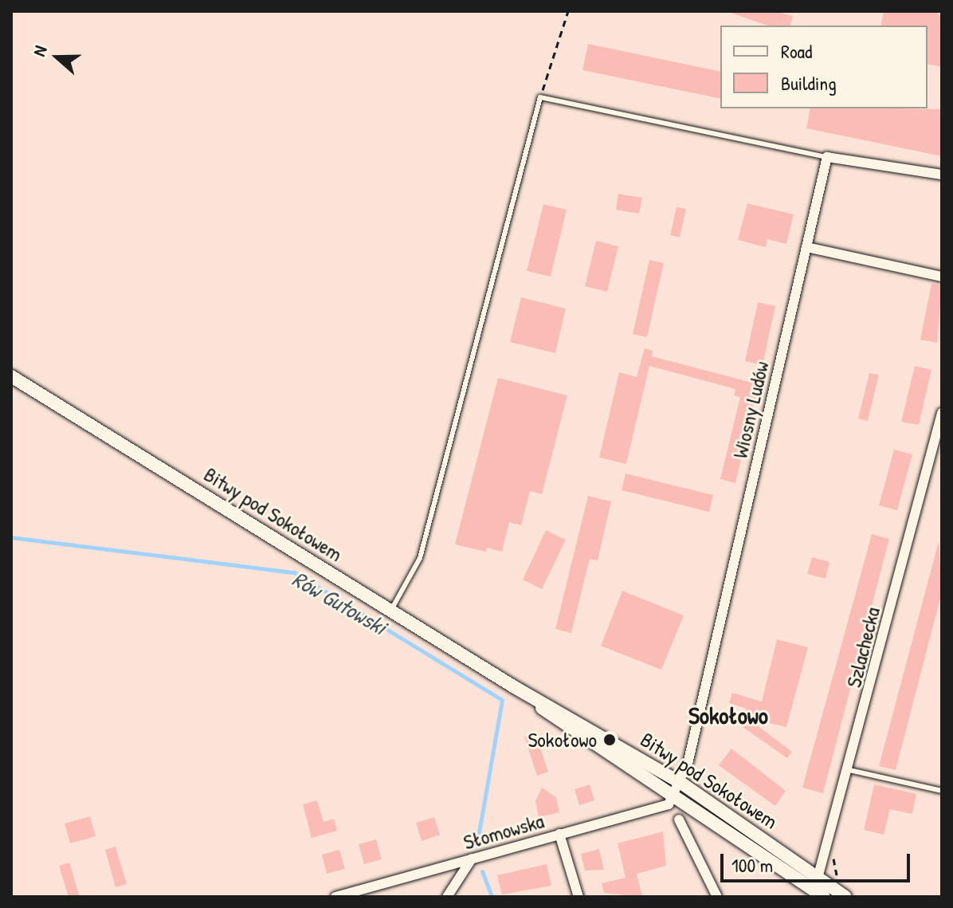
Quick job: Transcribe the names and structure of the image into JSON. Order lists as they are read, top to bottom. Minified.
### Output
{"streets":{"street":["Wiosny Ludów","Bitwy pod Sokołowem","Szlachecka","Słomowska"]},"crossings":[["Wiosny Ludów","Bitwy pod Sokołowem"],["Wiosny Ludów","Słomowska"],["Bitwy pod Sokołowem","Szlachecka"],["Bitwy pod Sokołowem","Słomowska"]],"districts":["Sokołowo"],"water":["Rów Gutowski"],"places":["Sokołowo"],"legend":["Road","Building"],"scale_bar":"100 m","north":"left"}
